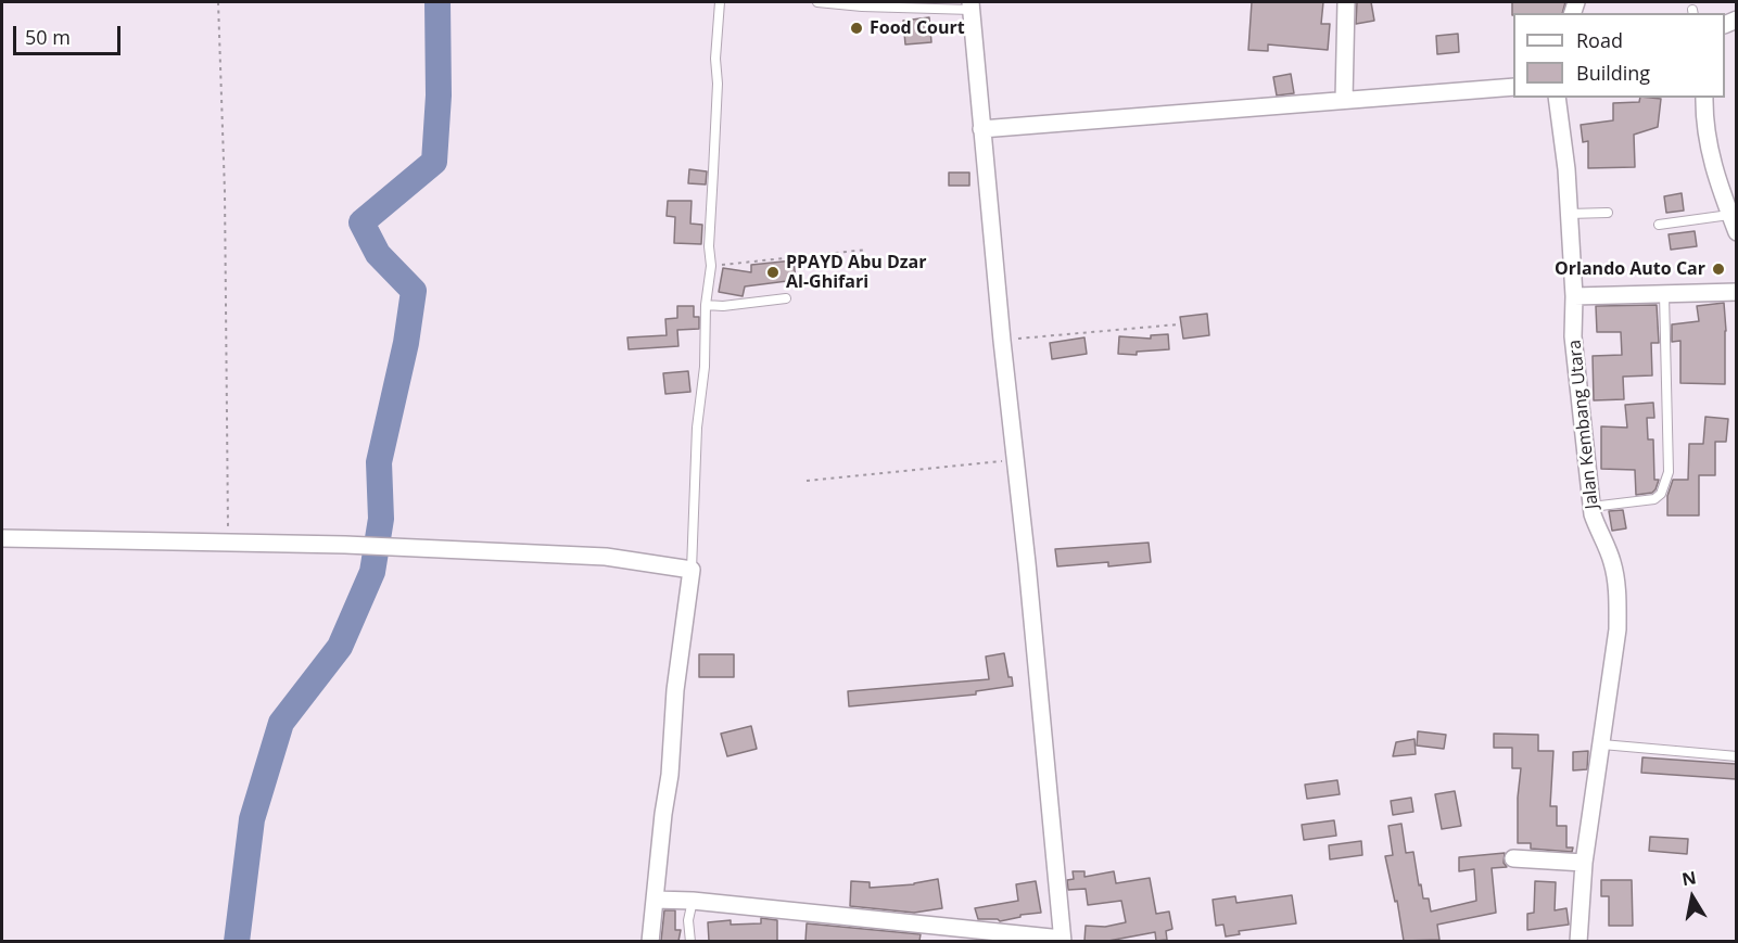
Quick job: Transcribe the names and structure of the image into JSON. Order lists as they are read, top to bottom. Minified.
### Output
{"streets":{"street":["Jalan Kembang Utara"]},"places":["Food Court","Orlando Auto Car","PPAYD Abu Dzar Al-Ghifari"],"legend":["Road","Building"],"scale_bar":"50 m","north":"top"}
